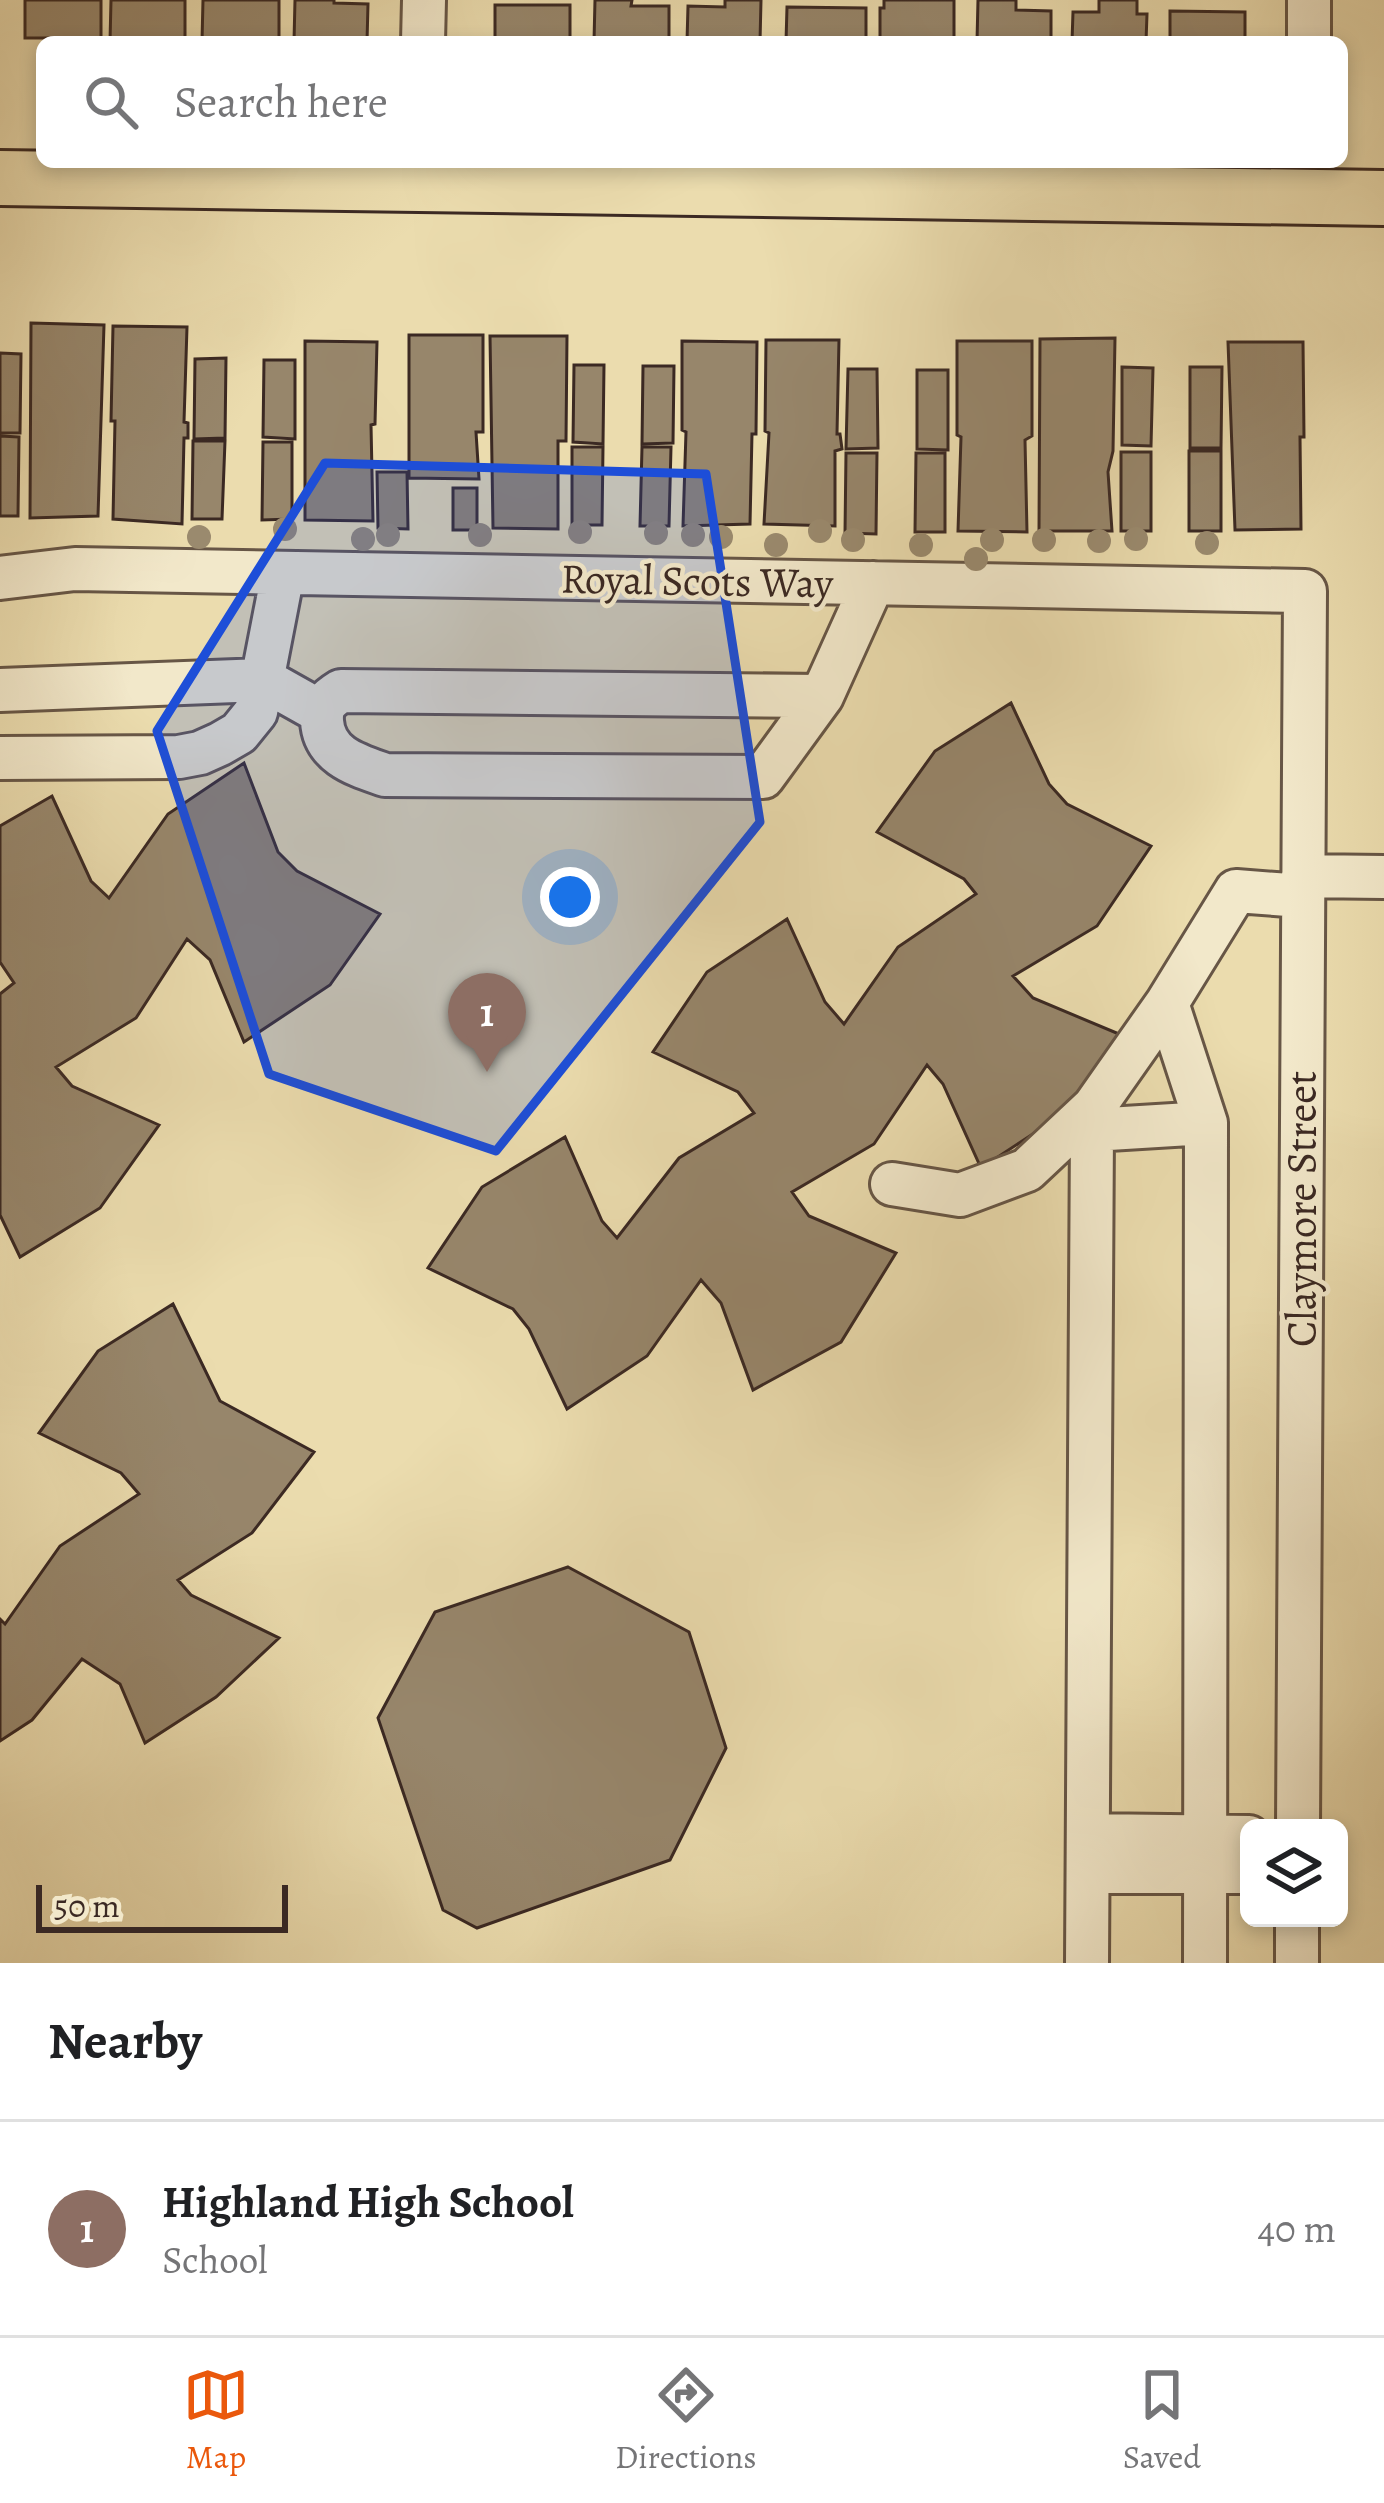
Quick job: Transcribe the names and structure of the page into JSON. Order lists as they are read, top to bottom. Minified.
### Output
{"streets":{"street":["Royal Scots Way","Claymore Street"]},"crossings":[["Royal Scots Way","Claymore Street"]],"scale_bar":"50 m","page":{"search":"Search here","pins":"1","scale":"50 m","heading":"Nearby","list":[{"mark":"1","name":"Highland High School","note":"School","value":"40 m"}],"nav":["Map","Directions","Saved"]}}
